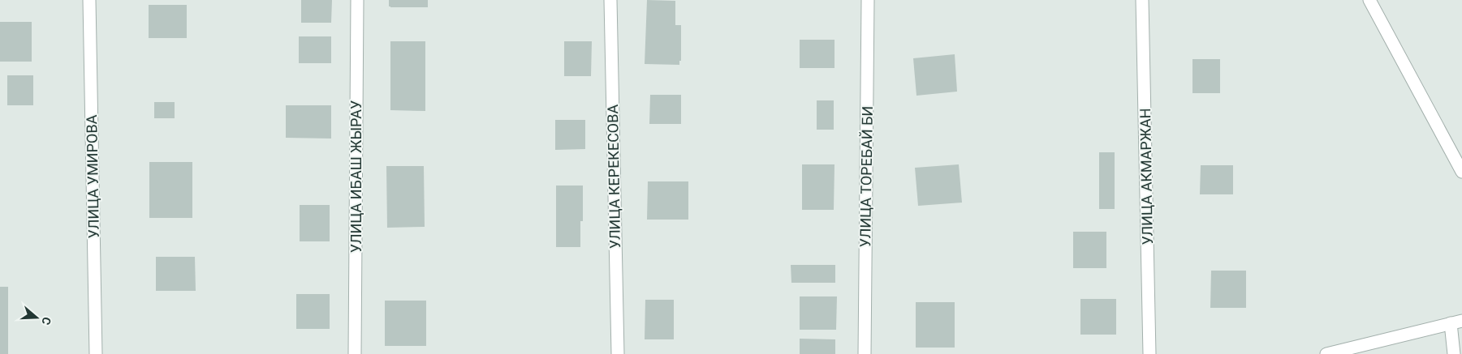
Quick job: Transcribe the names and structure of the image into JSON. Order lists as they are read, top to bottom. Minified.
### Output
{"streets":{"street":["УЛИЦА УМИРОВА","УЛИЦА ИБАШ ЖЫРАУ","УЛИЦА КЕРЕКЕСОВА","УЛИЦА ТОРЕБАЙ БИ","УЛИЦА АКМАРЖАН"]},"north":"right"}
